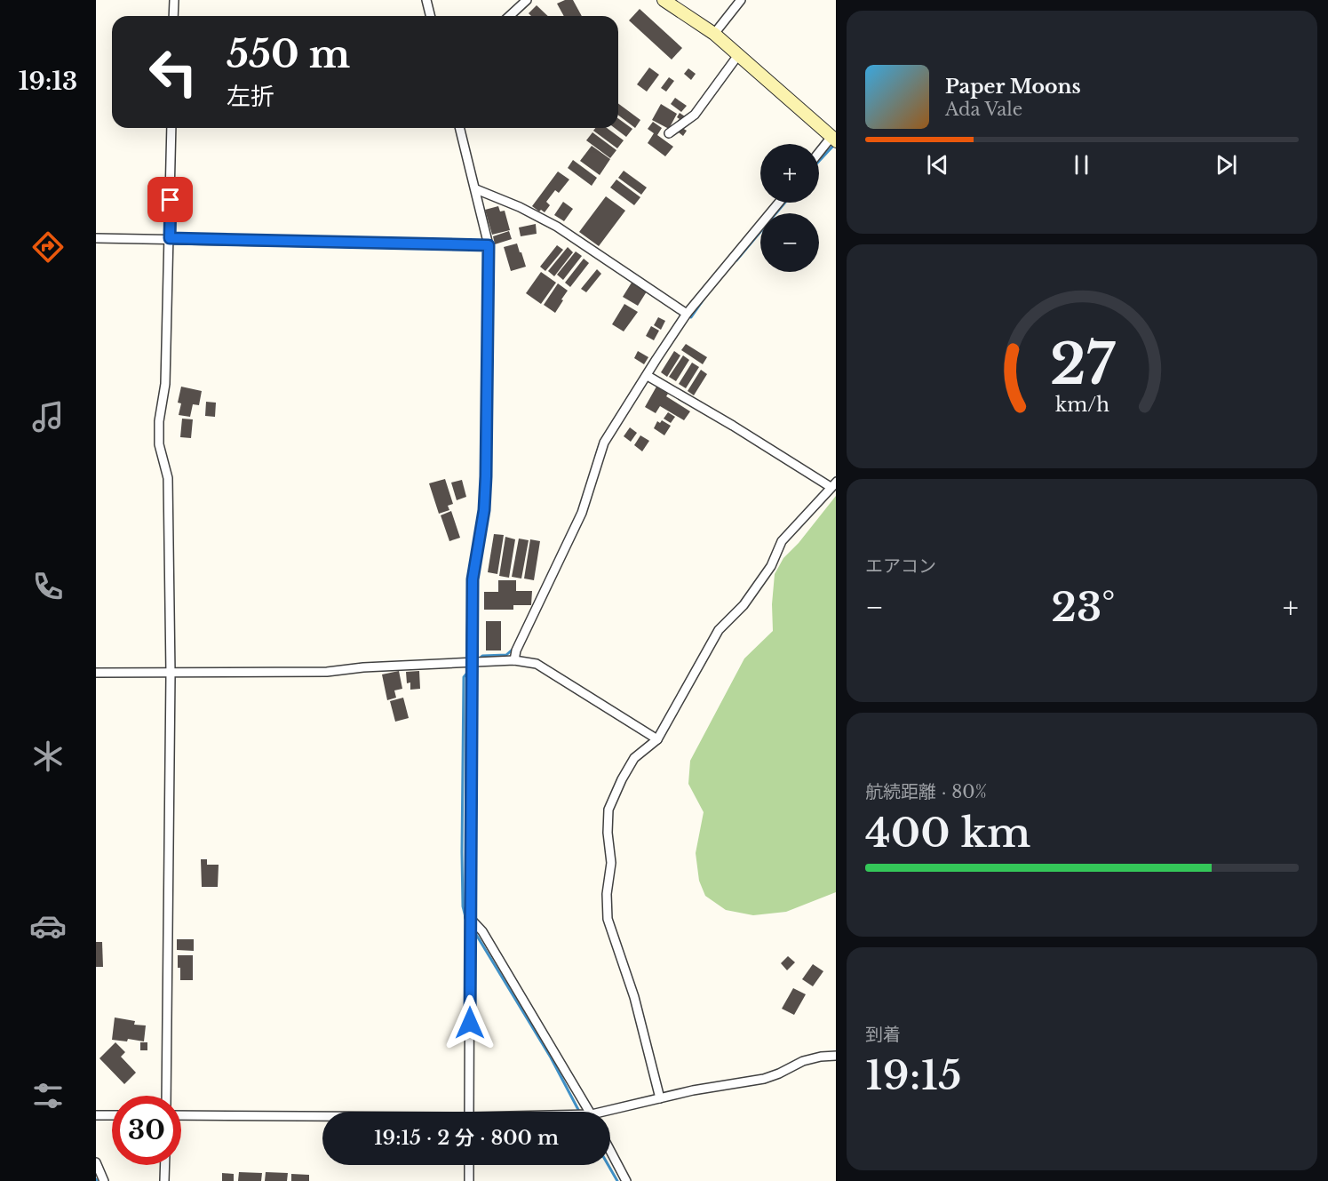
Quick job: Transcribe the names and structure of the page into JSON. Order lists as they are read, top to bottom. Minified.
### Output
{"page":{"tabs":"19:13","turn":["550 m","左折"],"song":["Paper Moons","Ada Vale"],"map_buttons":["+","−"],"tile":["エアコン",["航続距離 · 80%","400 km"],["到着","19:15"]],"heat":["−","23°","+"],"limit":"30","trip":"19:15 · 2 分 · 800 m","gauge":["27","km/h"]}}
